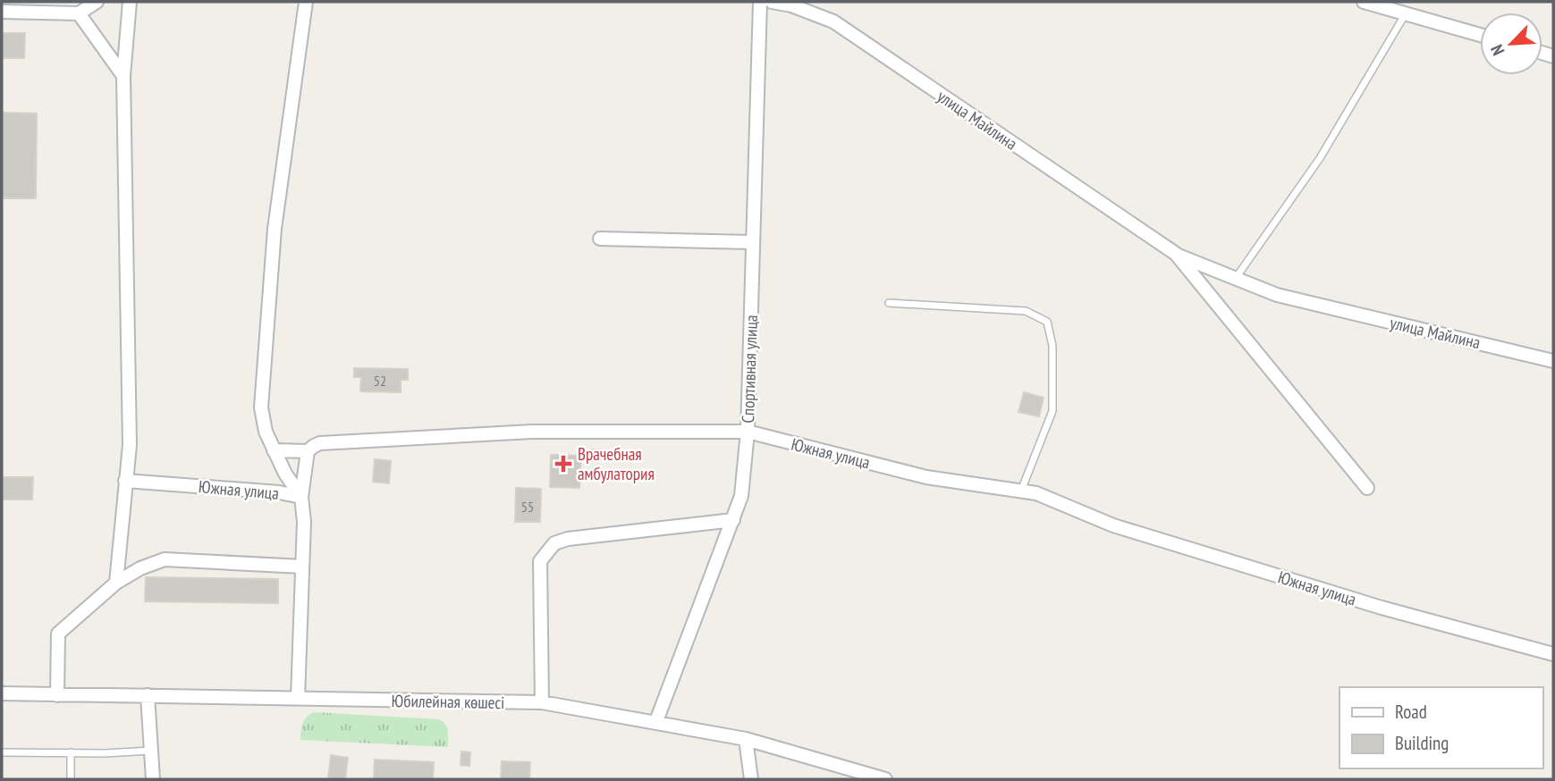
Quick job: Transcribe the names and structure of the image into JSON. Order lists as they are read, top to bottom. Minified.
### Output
{"streets":{"street":["улица Майлина","Спортивная улица","Южная улица","Юбилейная көшесі"]},"crossings":[["Спортивная улица","Южная улица"],["Спортивная улица","Юбилейная көшесі"]],"places":{"health":["Врачебная амбулатория"]},"house_numbers":["52","55"],"legend":["Road","Building"],"north":"bottom left"}
